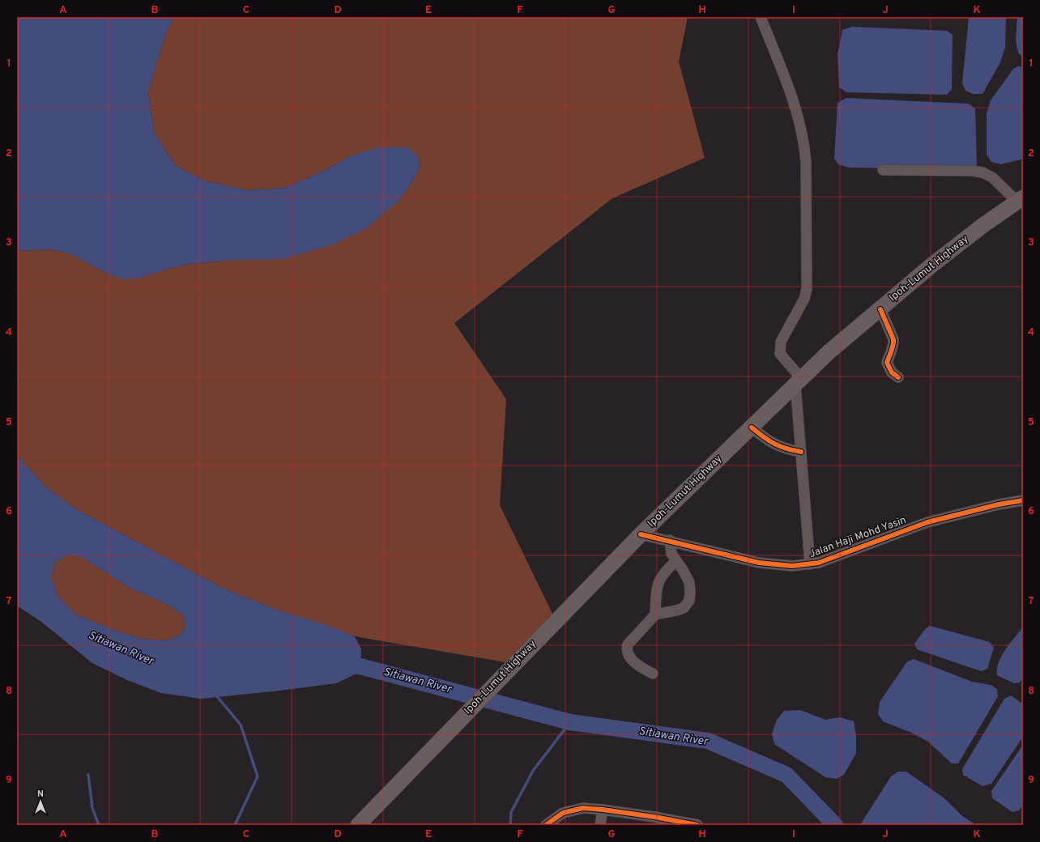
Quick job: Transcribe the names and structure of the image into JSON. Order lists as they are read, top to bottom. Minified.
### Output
{"streets":{"highway":["Ipoh-Lumut Highway"],"street":["Jalan Haji Mohd Yasin"]},"crossings":[["Ipoh-Lumut Highway","Jalan Haji Mohd Yasin"]],"water":["Sitiawan River"],"north":"top","grid":{"columns":["A","B","C","D","E","F","G","H","I","J","K"],"rows":["1","2","3","4","5","6","7","8","9"]}}
